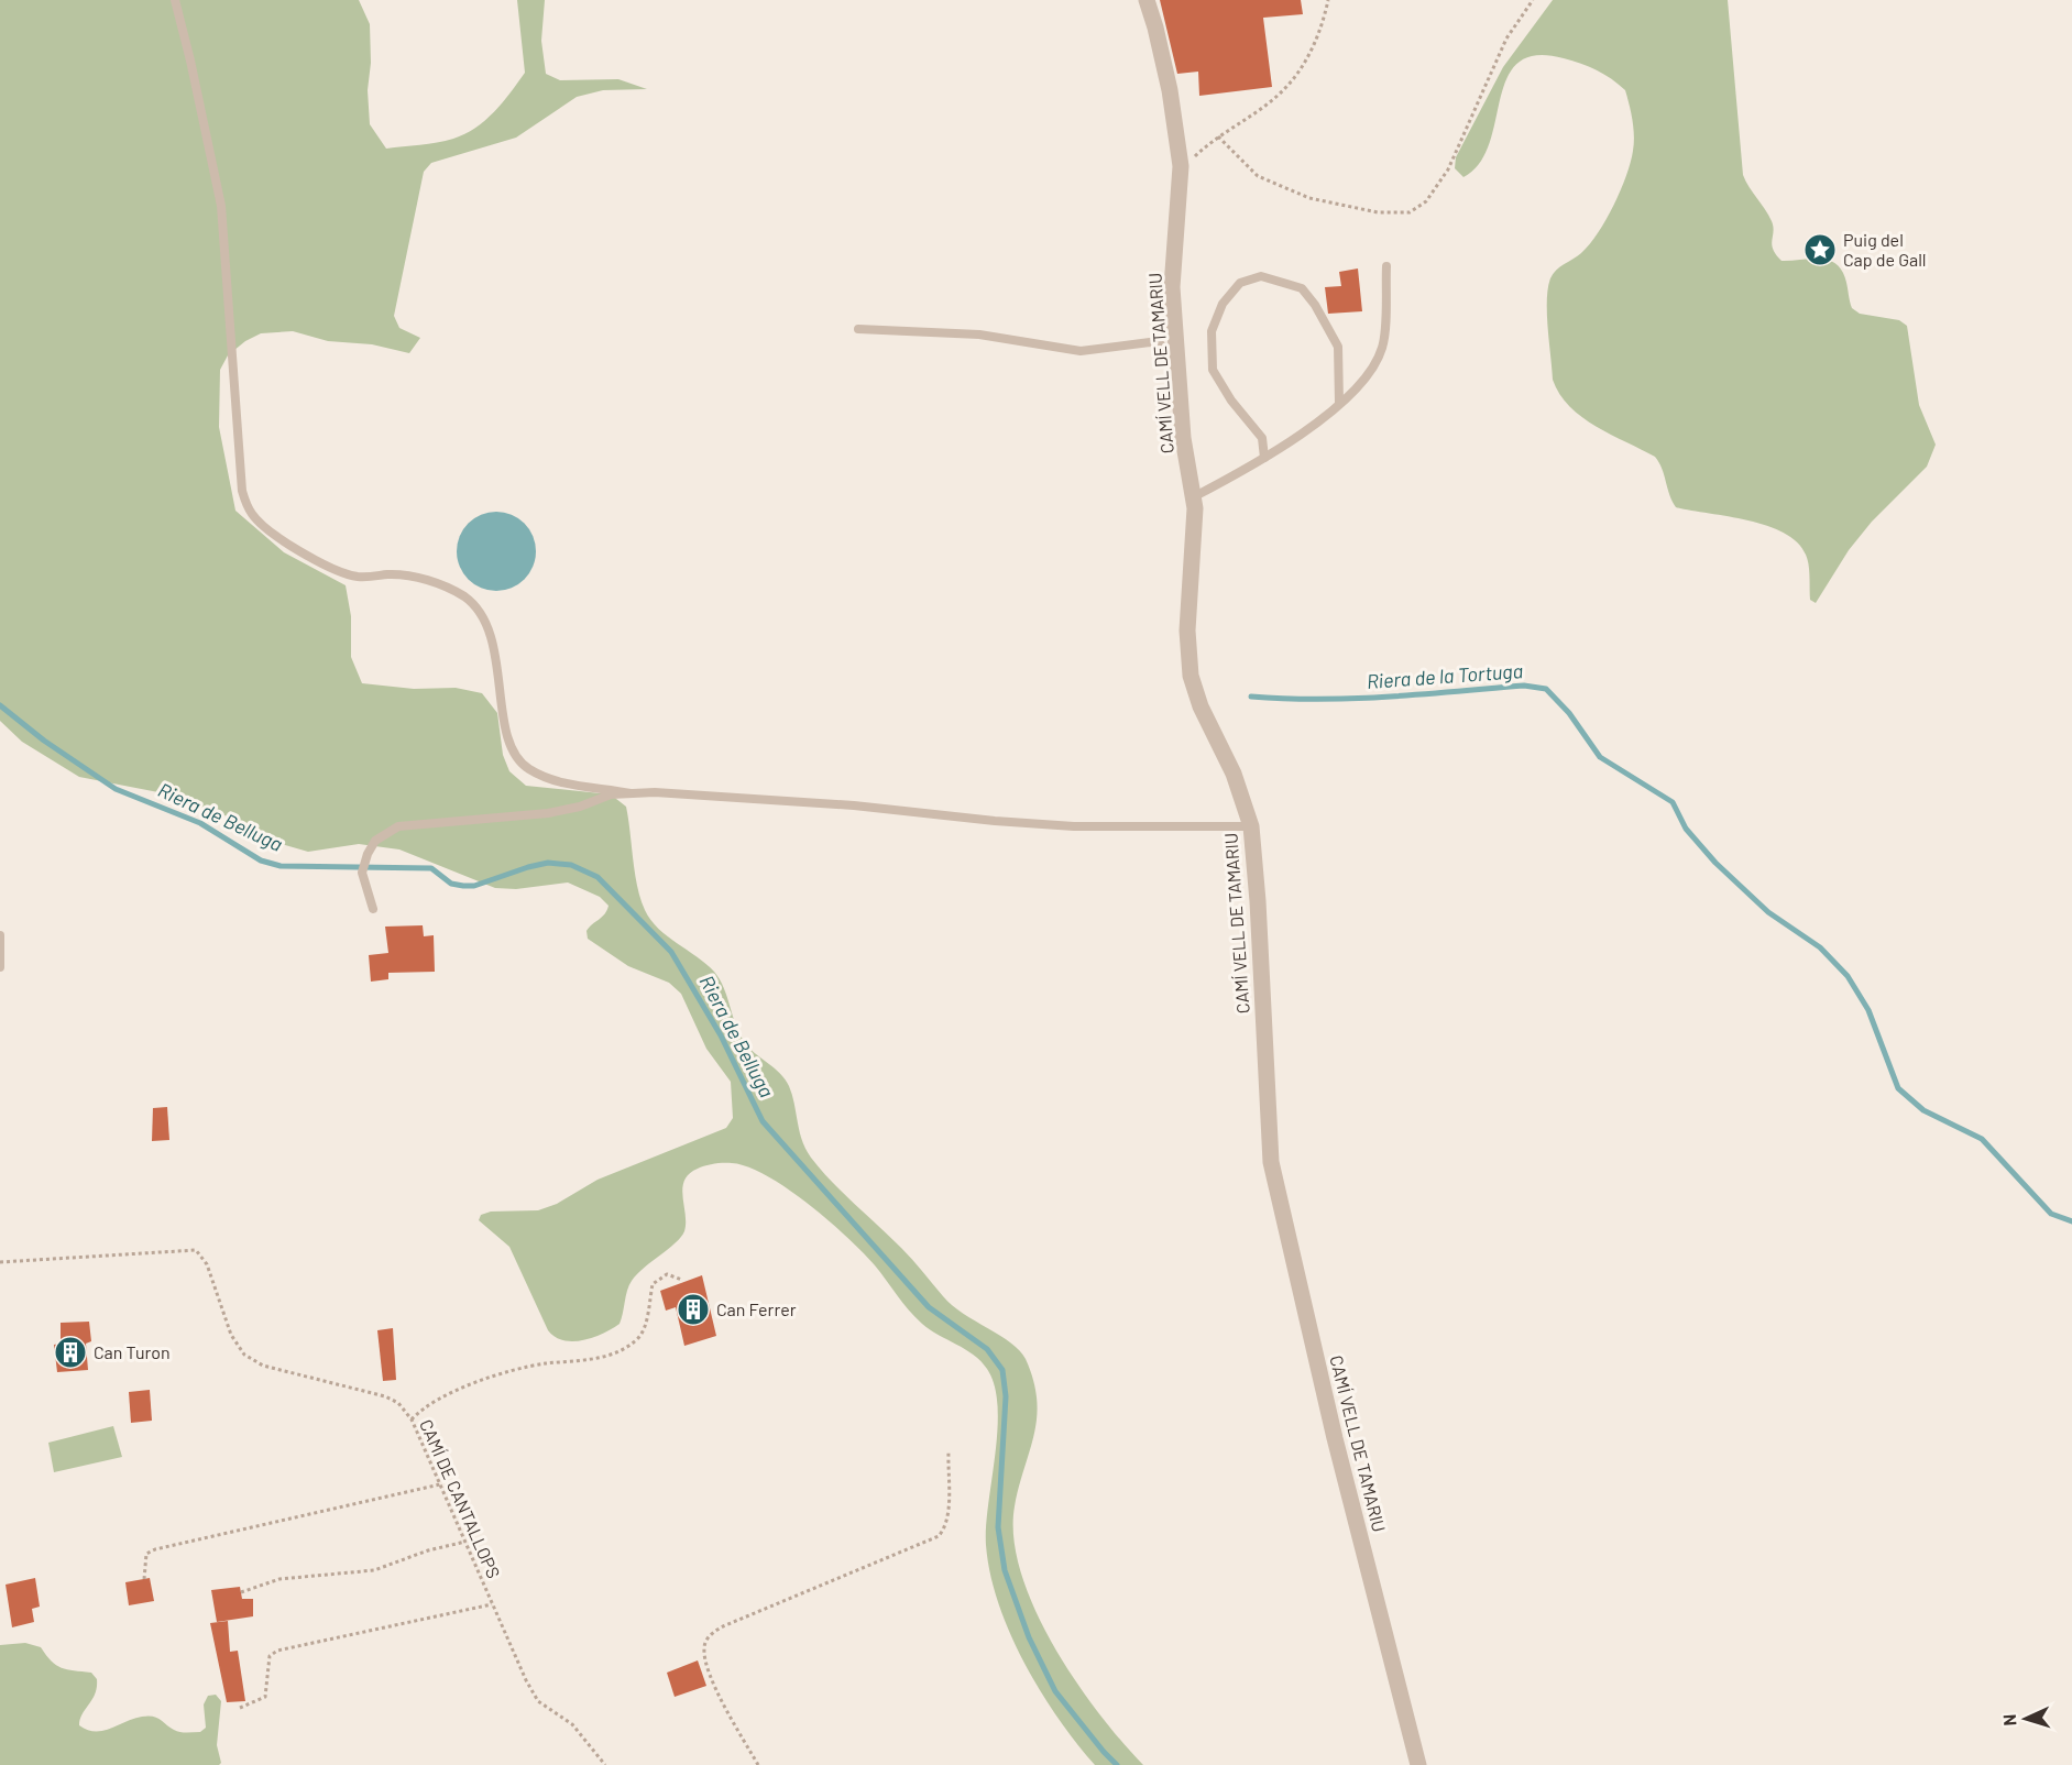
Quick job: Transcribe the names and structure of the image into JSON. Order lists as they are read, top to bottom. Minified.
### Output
{"streets":{"street":["CAMÍ VELL DE TAMARIU"],"path":["CAMÍ DE CANTALLOPS"]},"water":["Riera de la Tortuga","Riera de Belluga"],"places":{"place":["Puig del Cap de Gall"],"building":["Can Ferrer","Can Turon"]},"north":"left"}
